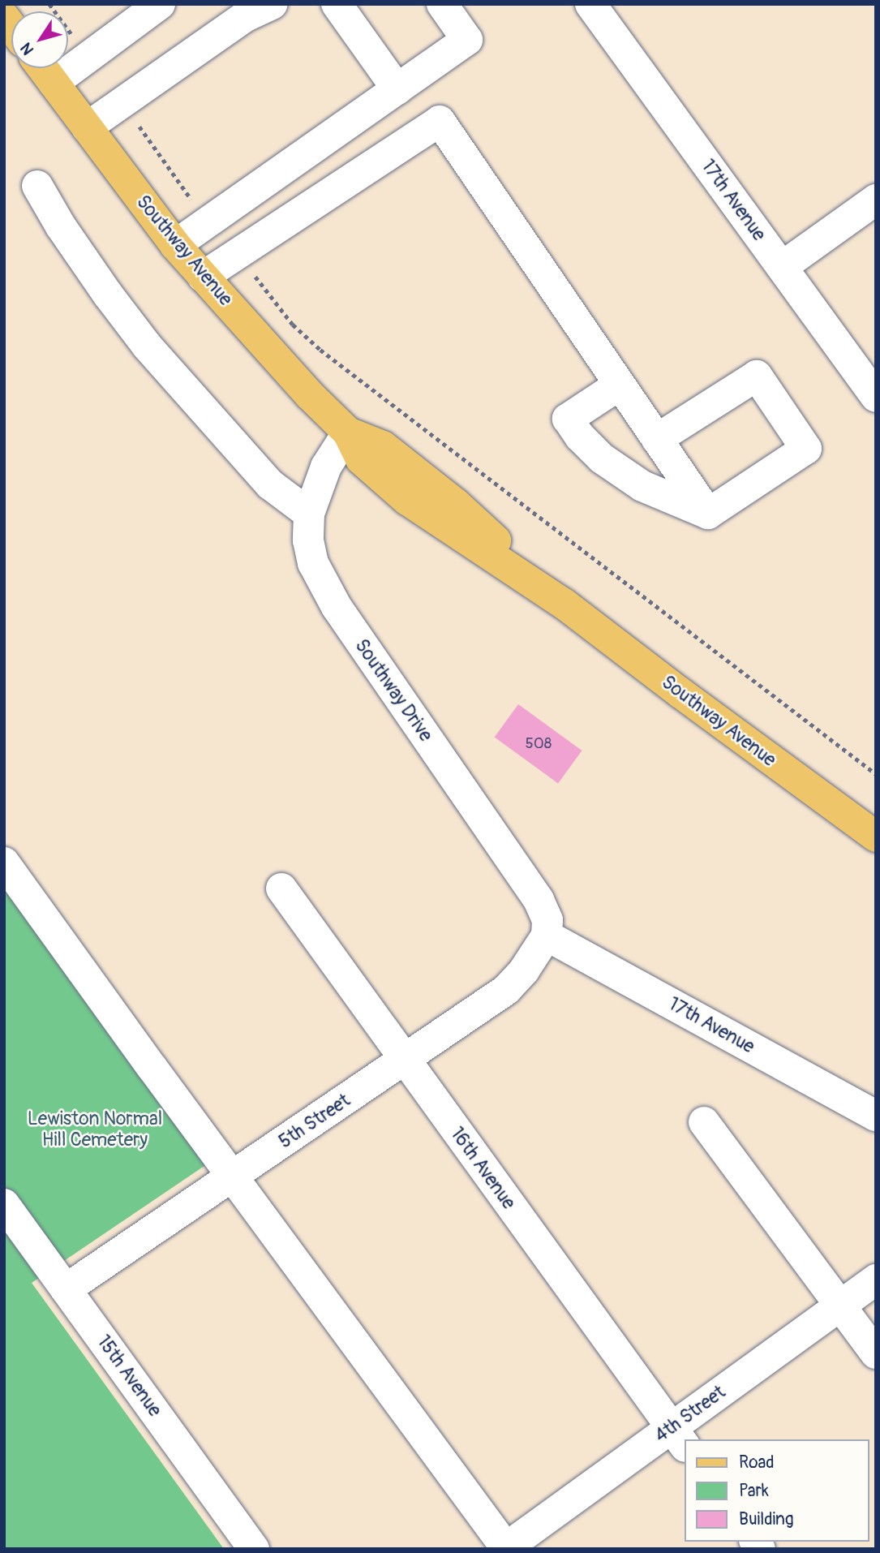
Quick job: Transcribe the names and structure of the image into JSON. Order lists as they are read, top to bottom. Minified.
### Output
{"streets":{"main road":["Southway Avenue"],"street":["17th Avenue","Southway Drive","5th Street","16th Avenue","15th Avenue","4th Street"]},"crossings":[["17th Avenue","Southway Drive"],["17th Avenue","5th Street"],["Southway Avenue","Southway Drive"],["Southway Drive","5th Street"],["5th Street","16th Avenue"],["5th Street","15th Avenue"],["16th Avenue","4th Street"]],"parks":["Lewiston Normal Hill Cemetery"],"house_numbers":["508"],"legend":["Road","Park","Building"],"north":"bottom left"}
